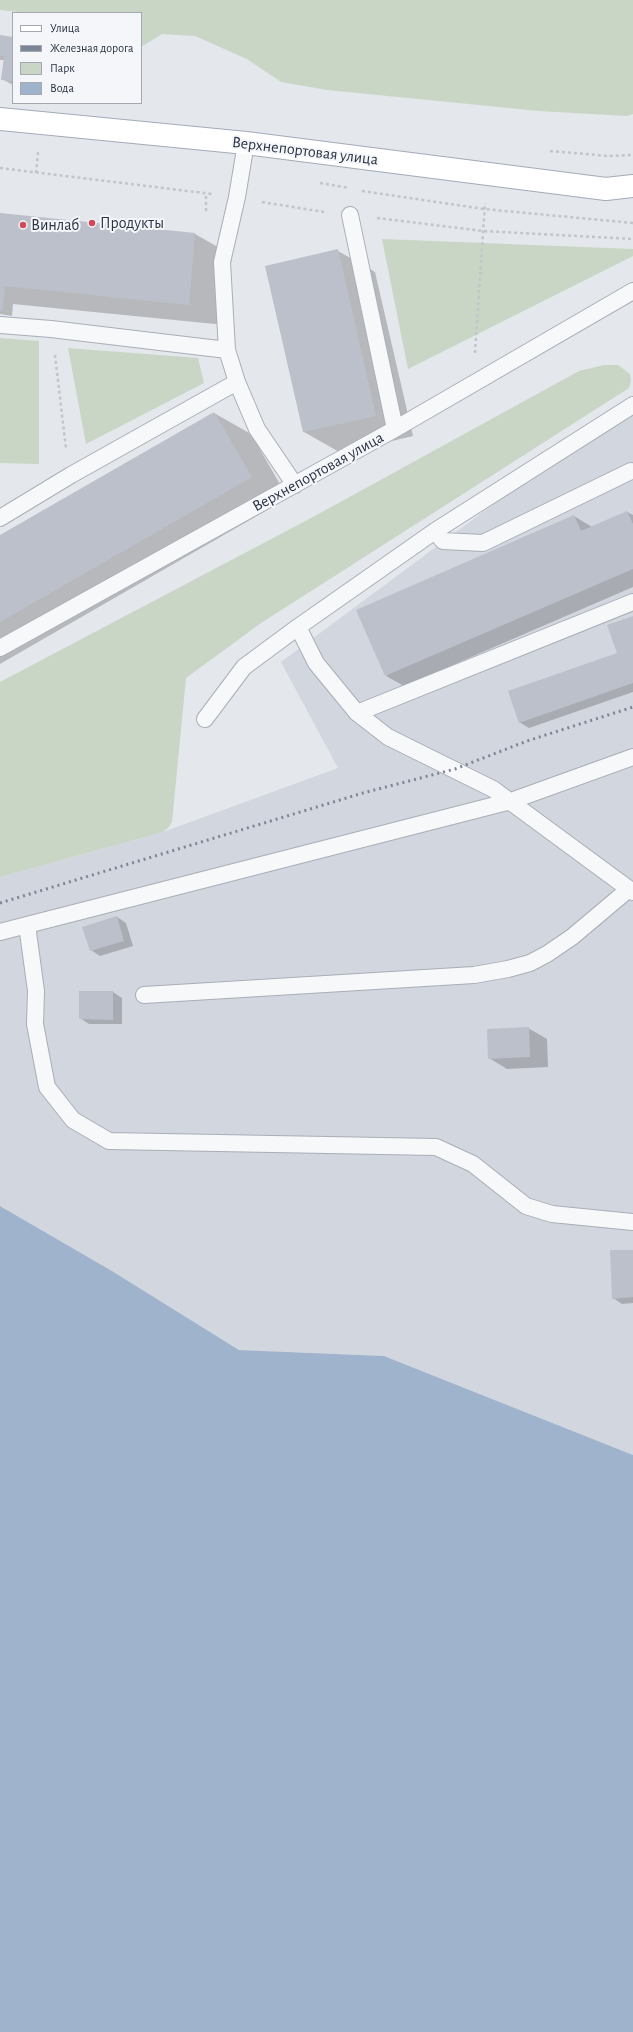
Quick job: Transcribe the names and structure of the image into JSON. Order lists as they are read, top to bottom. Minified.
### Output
{"streets":{"main road":["Верхнепортовая улица"]},"places":["Продукты","Винлаб"],"legend":["Улица","Железная дорога","Парк","Вода"]}
